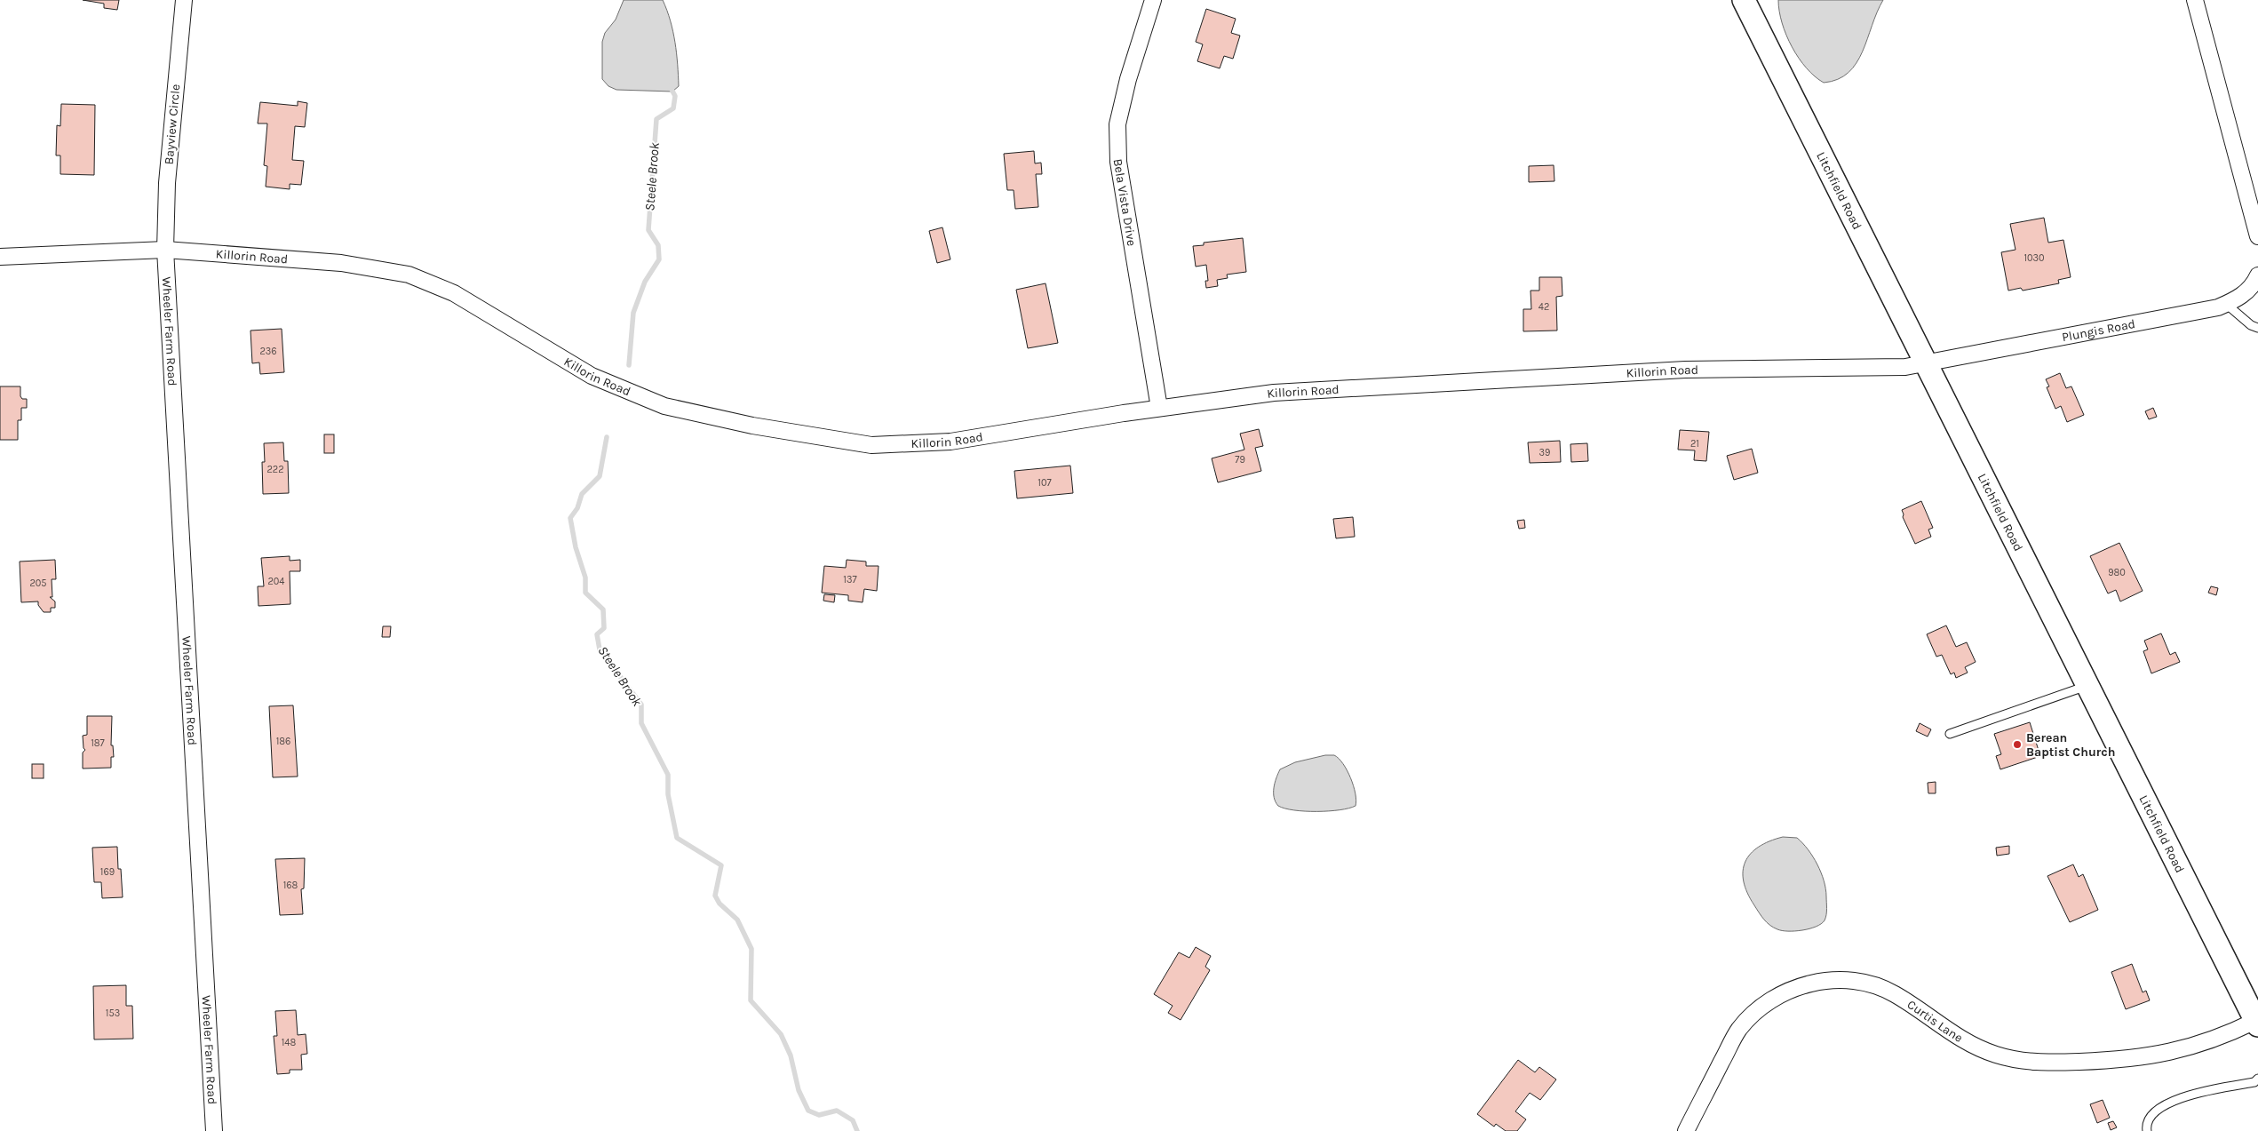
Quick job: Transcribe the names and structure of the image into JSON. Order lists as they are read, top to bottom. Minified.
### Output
{"streets":{"main road":["Litchfield Road"],"street":["Bayview Circle","Bela Vista Drive","Killorin Road","Plungis Road","Wheeler Farm Road","Curtis Lane"]},"crossings":[["Bayview Circle","Killorin Road"],["Bayview Circle","Wheeler Farm Road"],["Litchfield Road","Killorin Road"],["Litchfield Road","Plungis Road"],["Litchfield Road","Curtis Lane"],["Bela Vista Drive","Killorin Road"],["Killorin Road","Plungis Road"],["Killorin Road","Wheeler Farm Road"]],"water":["Steele Brook"],"places":["Berean Baptist Church"],"house_numbers":["1030","42","236","21","39","79","222","107","980","137","204","205","186","187","169","168","153","148"]}
